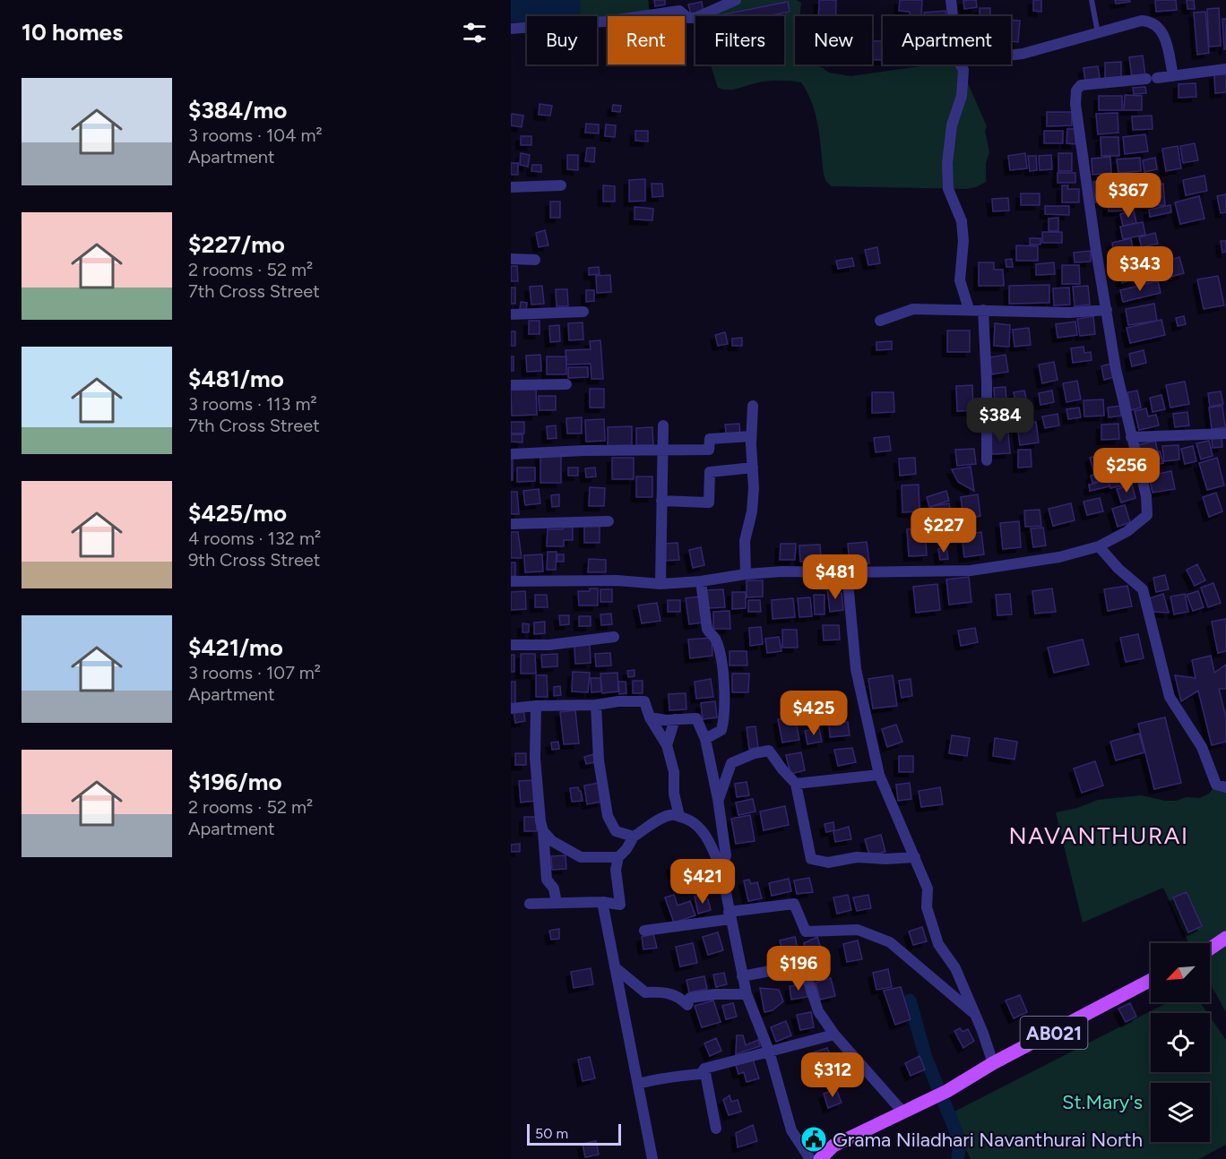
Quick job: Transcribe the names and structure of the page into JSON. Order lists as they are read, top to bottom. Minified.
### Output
{"streets":{"main road":["AB021"]},"districts":["NAVANTHURAI"],"parks":["St.Mary's"],"places":{"public building":["Grama Niladhari Navanthurai North"]},"scale_bar":"50 m","north":"bottom left","page":{"heading":"10 homes","chip":["Buy","Rent","Filters","New","Apartment"],"list":[{"name":"$384/mo","note":"3 rooms · 104 m² · Apartment"},{"name":"$227/mo","note":"2 rooms · 52 m² · 7th Cross Street"},{"name":"$481/mo","note":"3 rooms · 113 m² · 7th Cross Street"},{"name":"$425/mo","note":"4 rooms · 132 m² · 9th Cross Street"},{"name":"$421/mo","note":"3 rooms · 107 m² · Apartment"},{"name":"$196/mo","note":"2 rooms · 52 m² · Apartment"}],"price":["$367","$343","$384","$256","$227","$481","$425","$421","$196","$312"],"scale":"50 m"}}
